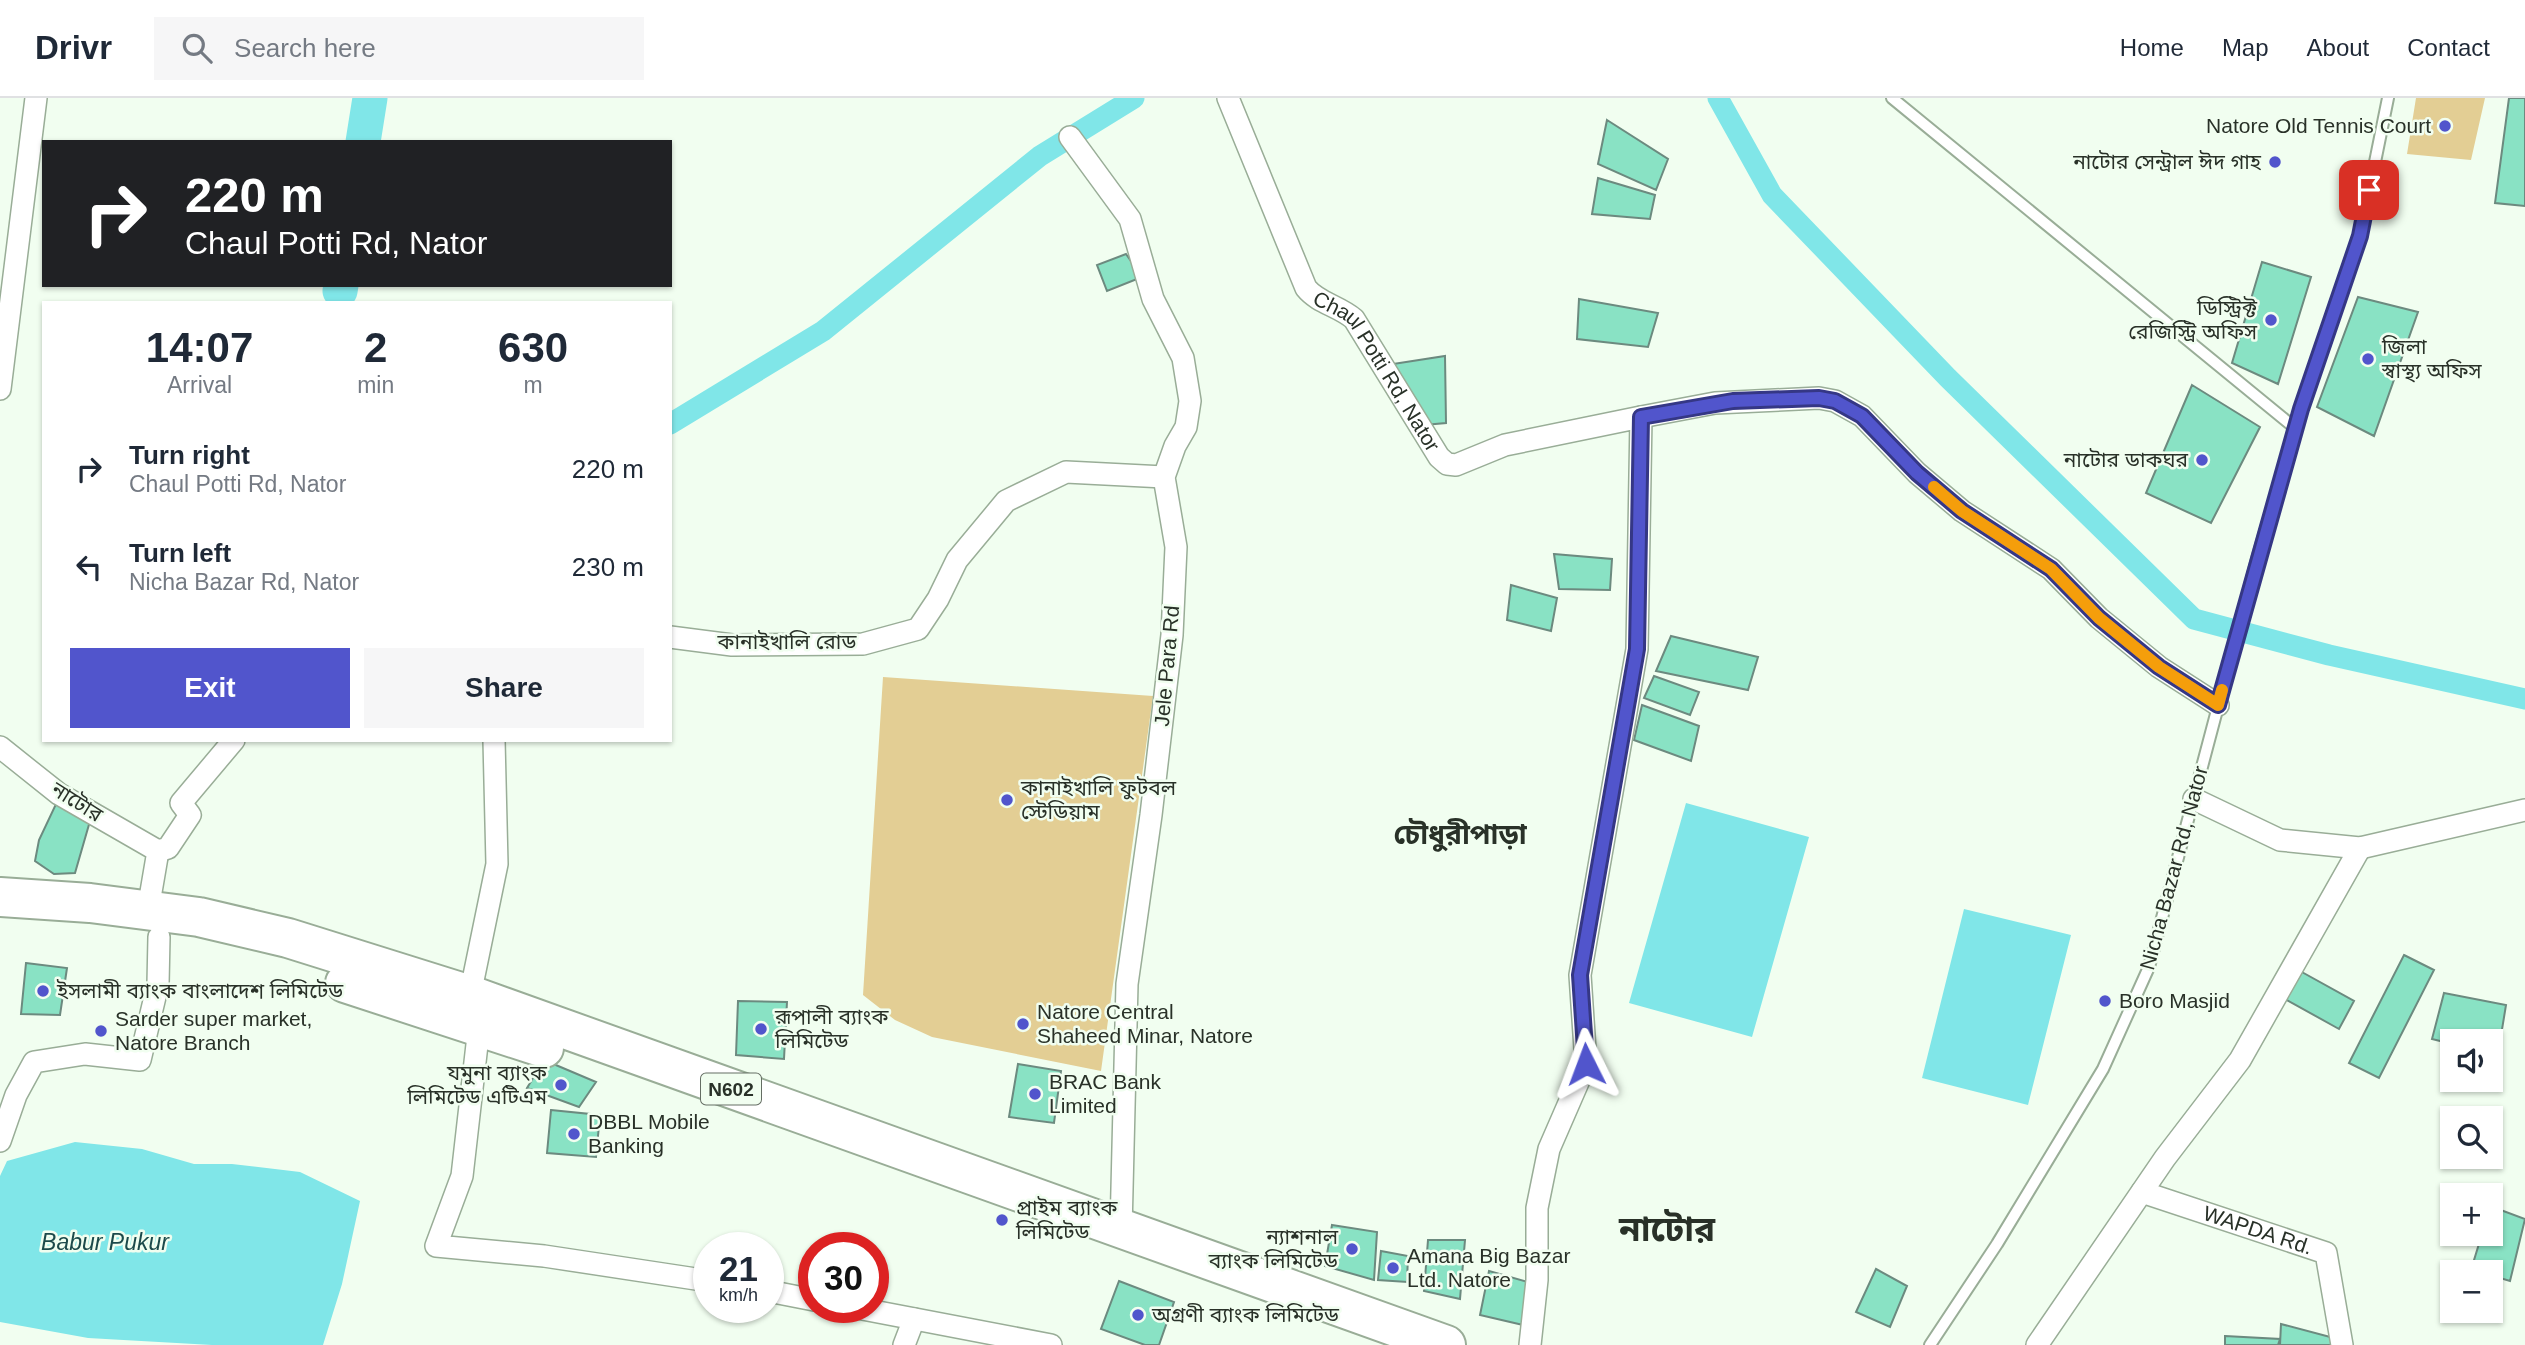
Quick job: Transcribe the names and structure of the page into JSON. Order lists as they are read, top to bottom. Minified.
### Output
{"streets":{"highway":["N602"],"street":["Chaul Potti Rd, Nator","কানাইখালি রোড","Jele Para Rd","নাটোর","WAPDA Rd."],"lane":["Nicha Bazar Rd, Nator"]},"crossings":[["Chaul Potti Rd, Nator","Nicha Bazar Rd, Nator"],["কানাইখালি রোড","Jele Para Rd"],["Jele Para Rd","N602"]],"districts":["চৌধুরীপাড়া","নাটোর"],"water":["Babur Pukur"],"places":["Natore Old Tennis Court","নাটোর সেন্ট্রাল ঈদ গাহ","ডিস্ট্রিক্ট রেজিস্ট্রি অফিস","জিলা স্বাস্থ্য অফিস","নাটোর ডাকঘর","কানাইখালি ফুটবল স্টেডিয়াম","ইসলামী ব্যাংক বাংলাদেশ লিমিটেড","Boro Masjid","Natore Central Shaheed Minar, Natore","রূপালী ব্যাংক লিমিটেড","Sarder super market, Natore Branch","যমুনা ব্যাংক লিমিটেড এটিএম","BRAC Bank Limited","DBBL Mobile Banking","প্রাইম ব্যাংক লিমিটেড","ন্যাশনাল ব্যাংক লিমিটেড","Amana Big Bazar Ltd. Natore","অগ্রণী ব্যাংক লিমিটেড"],"page":{"header":"Drivr","search":"Search here","nav":["Home","Map","About","Contact"],"turn":["220 m","Chaul Potti Rd, Nator"],"eta":["14:07","Arrival","2","min","630","m"],"list":[{"name":"Turn right","note":"Chaul Potti Rd, Nator","value":"220 m"},{"name":"Turn left","note":"Nicha Bazar Rd, Nator","value":"230 m"}],"buttons":["Exit","Share"],"map_buttons":["+","−"],"speed":"21 km/h","limit":"30"}}
